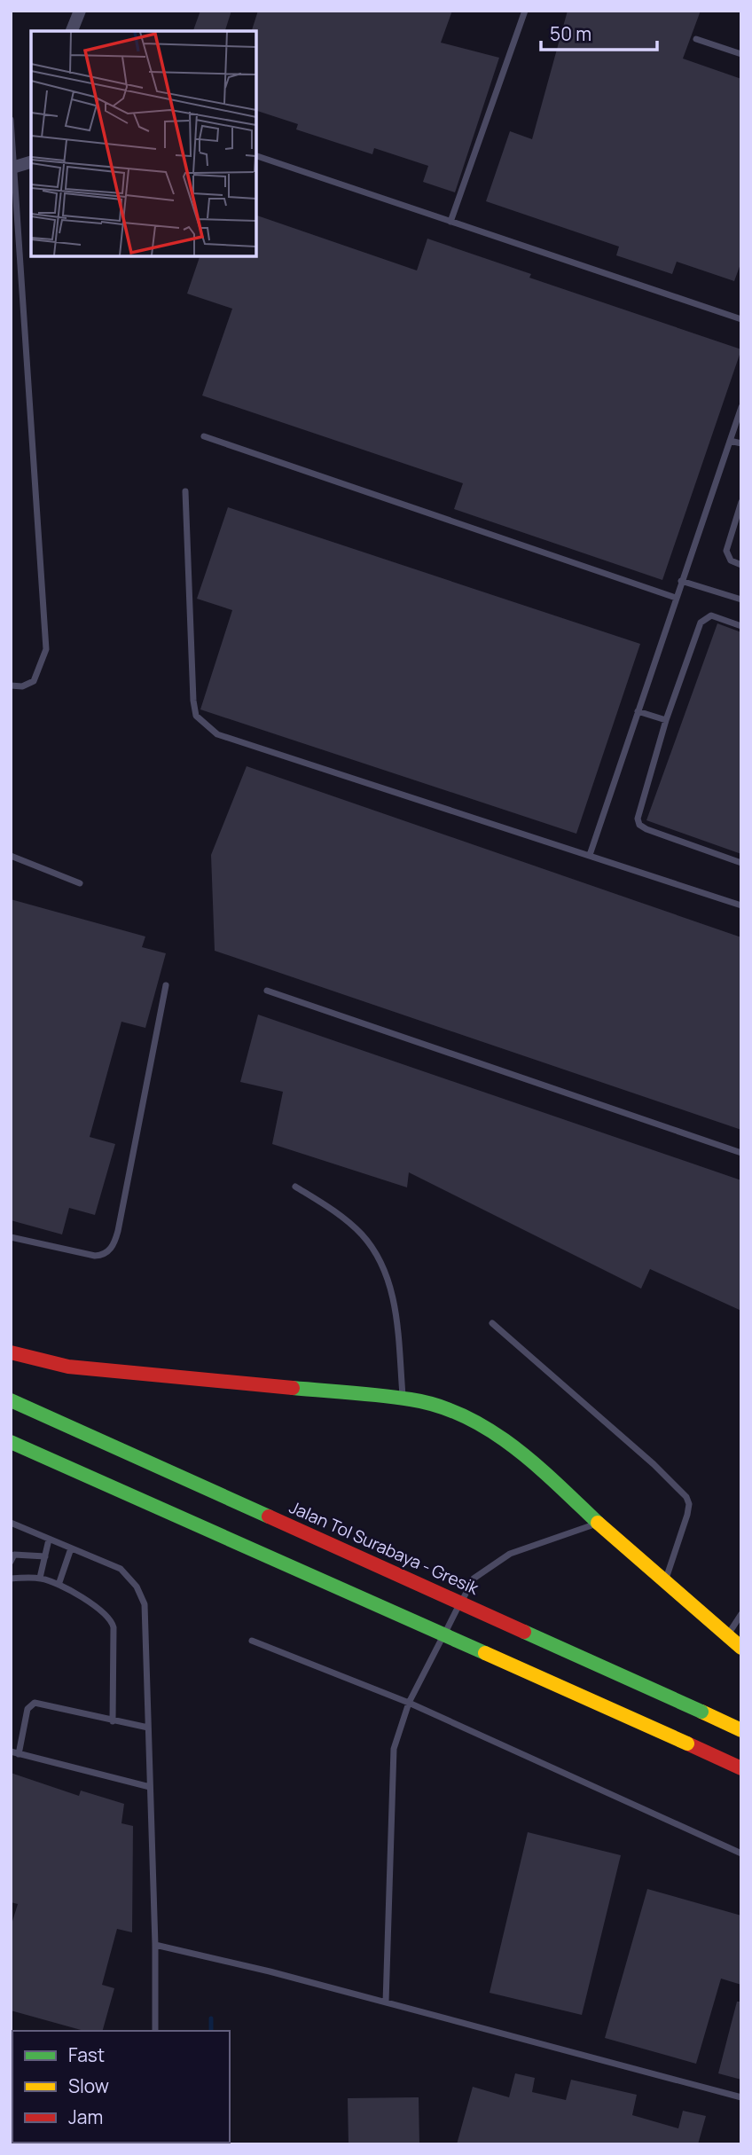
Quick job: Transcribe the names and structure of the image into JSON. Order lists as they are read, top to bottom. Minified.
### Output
{"streets":{"main road":["Jalan Tol Surabaya - Gresik"]},"legend":["Fast","Slow","Jam"],"scale_bar":"50 m"}
